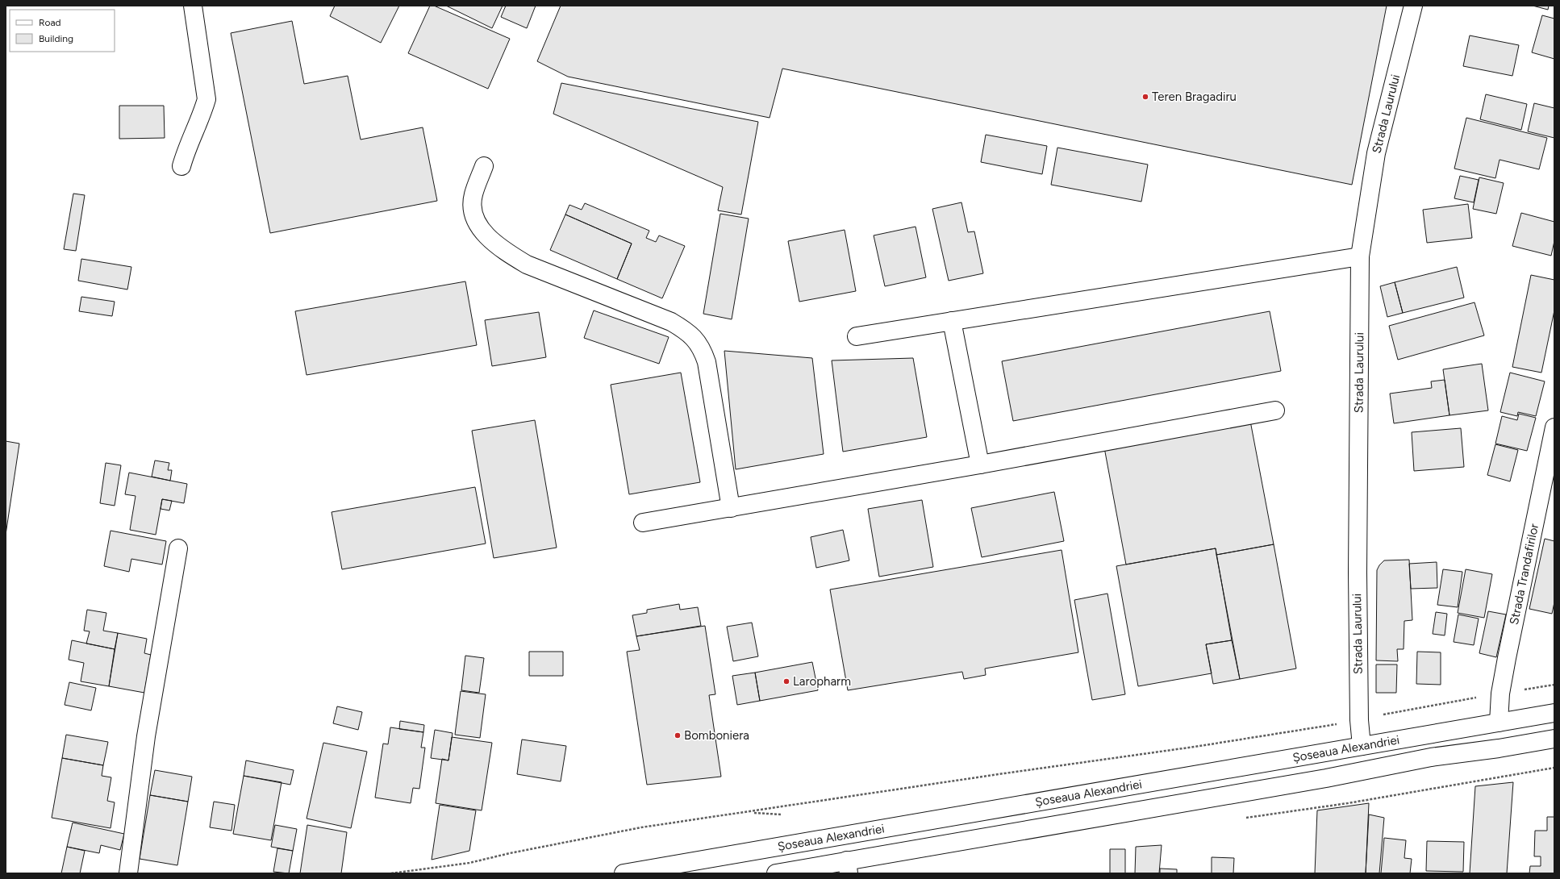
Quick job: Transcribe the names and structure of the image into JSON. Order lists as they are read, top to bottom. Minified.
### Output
{"streets":{"main road":["Strada Laurului","Strada Trandafirilor","Șoseaua Alexandriei"]},"crossings":[["Strada Laurului","Șoseaua Alexandriei"],["Strada Trandafirilor","Șoseaua Alexandriei"]],"places":["Teren Bragadiru","Laropharm","Bomboniera"],"legend":["Road","Building"]}
